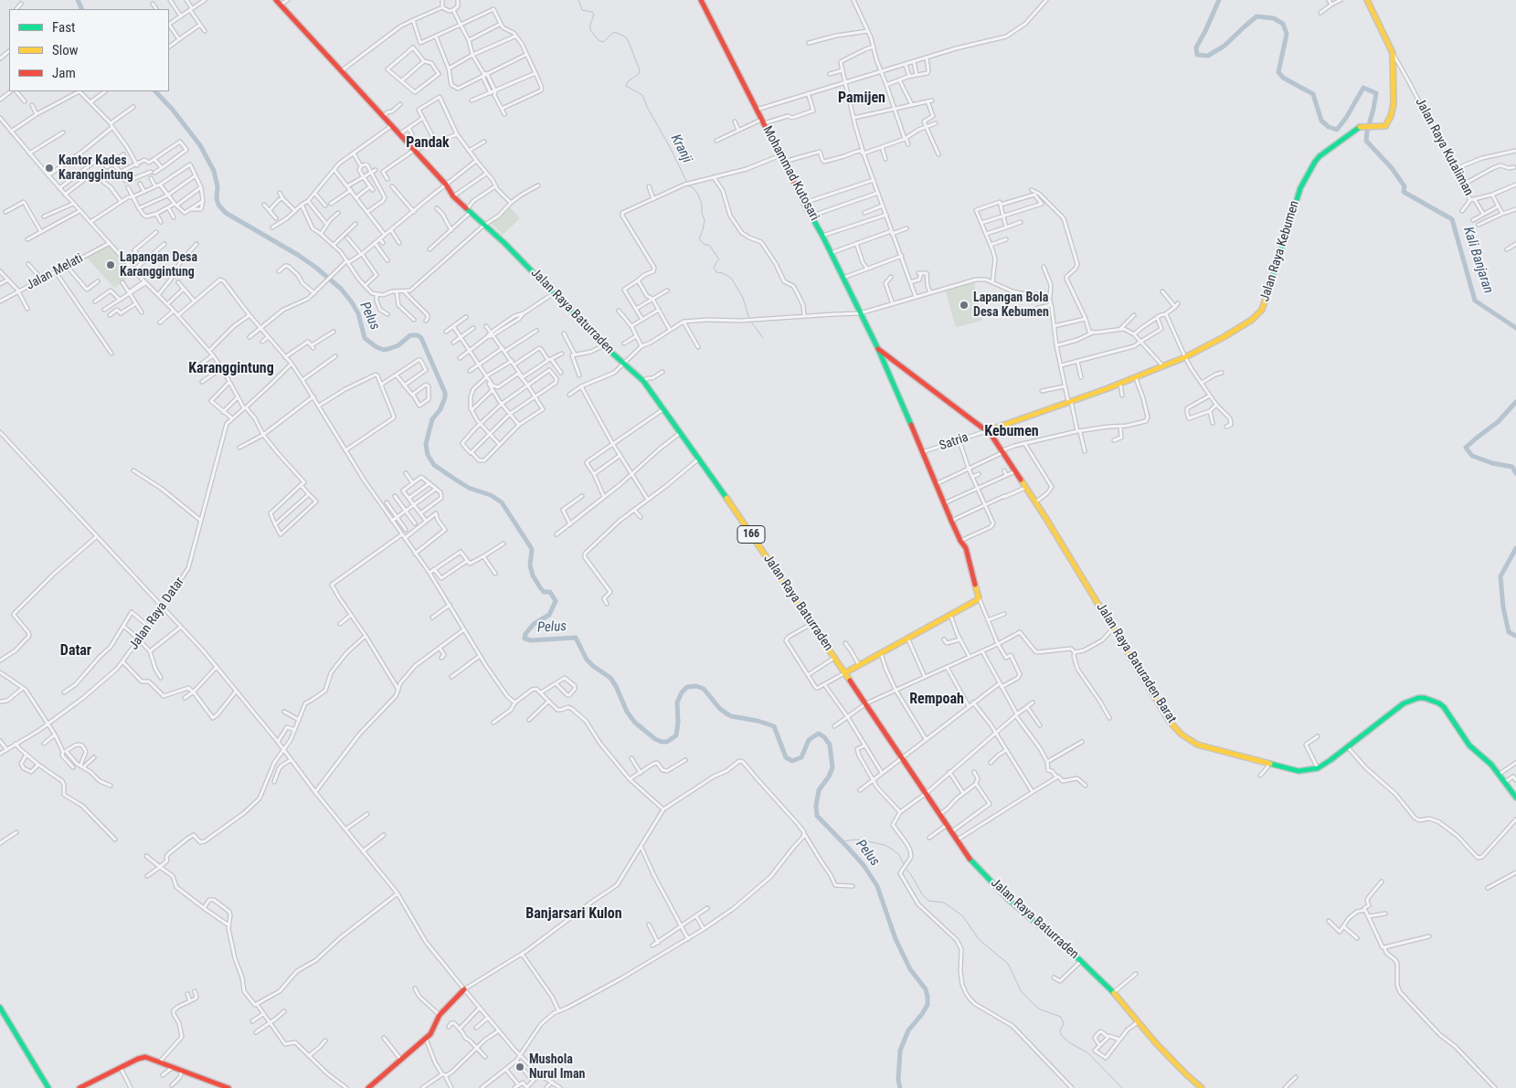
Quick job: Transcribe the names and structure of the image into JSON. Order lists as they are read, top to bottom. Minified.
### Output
{"streets":{"street":["Jalan Raya Kutaliman","Mohammad Kutosari","Jalan Raya Kebumen","Jalan Melati","Jalan Raya Baturraden","Satria","166","Jalan Raya Datar","Jalan Raya Baturaden Barat"]},"crossings":[["Jalan Raya Kutaliman","Jalan Raya Kebumen"],["Mohammad Kutosari","Satria"],["Mohammad Kutosari","Jalan Raya Baturaden Barat"],["Jalan Raya Kebumen","Satria"],["Jalan Raya Kebumen","Jalan Raya Baturaden Barat"],["Satria","Jalan Raya Baturaden Barat"]],"districts":["Pamijen","Pandak","Karanggintung","Kebumen","Datar","Rempoah","Banjarsari Kulon"],"water":["Kranji","Kali Banjaran","Pelus"],"places":["Kantor Kades Karanggintung","Lapangan Desa Karanggintung","Lapangan Bola Desa Kebumen","Mushola Nurul Iman"],"legend":["Fast","Slow","Jam"]}
